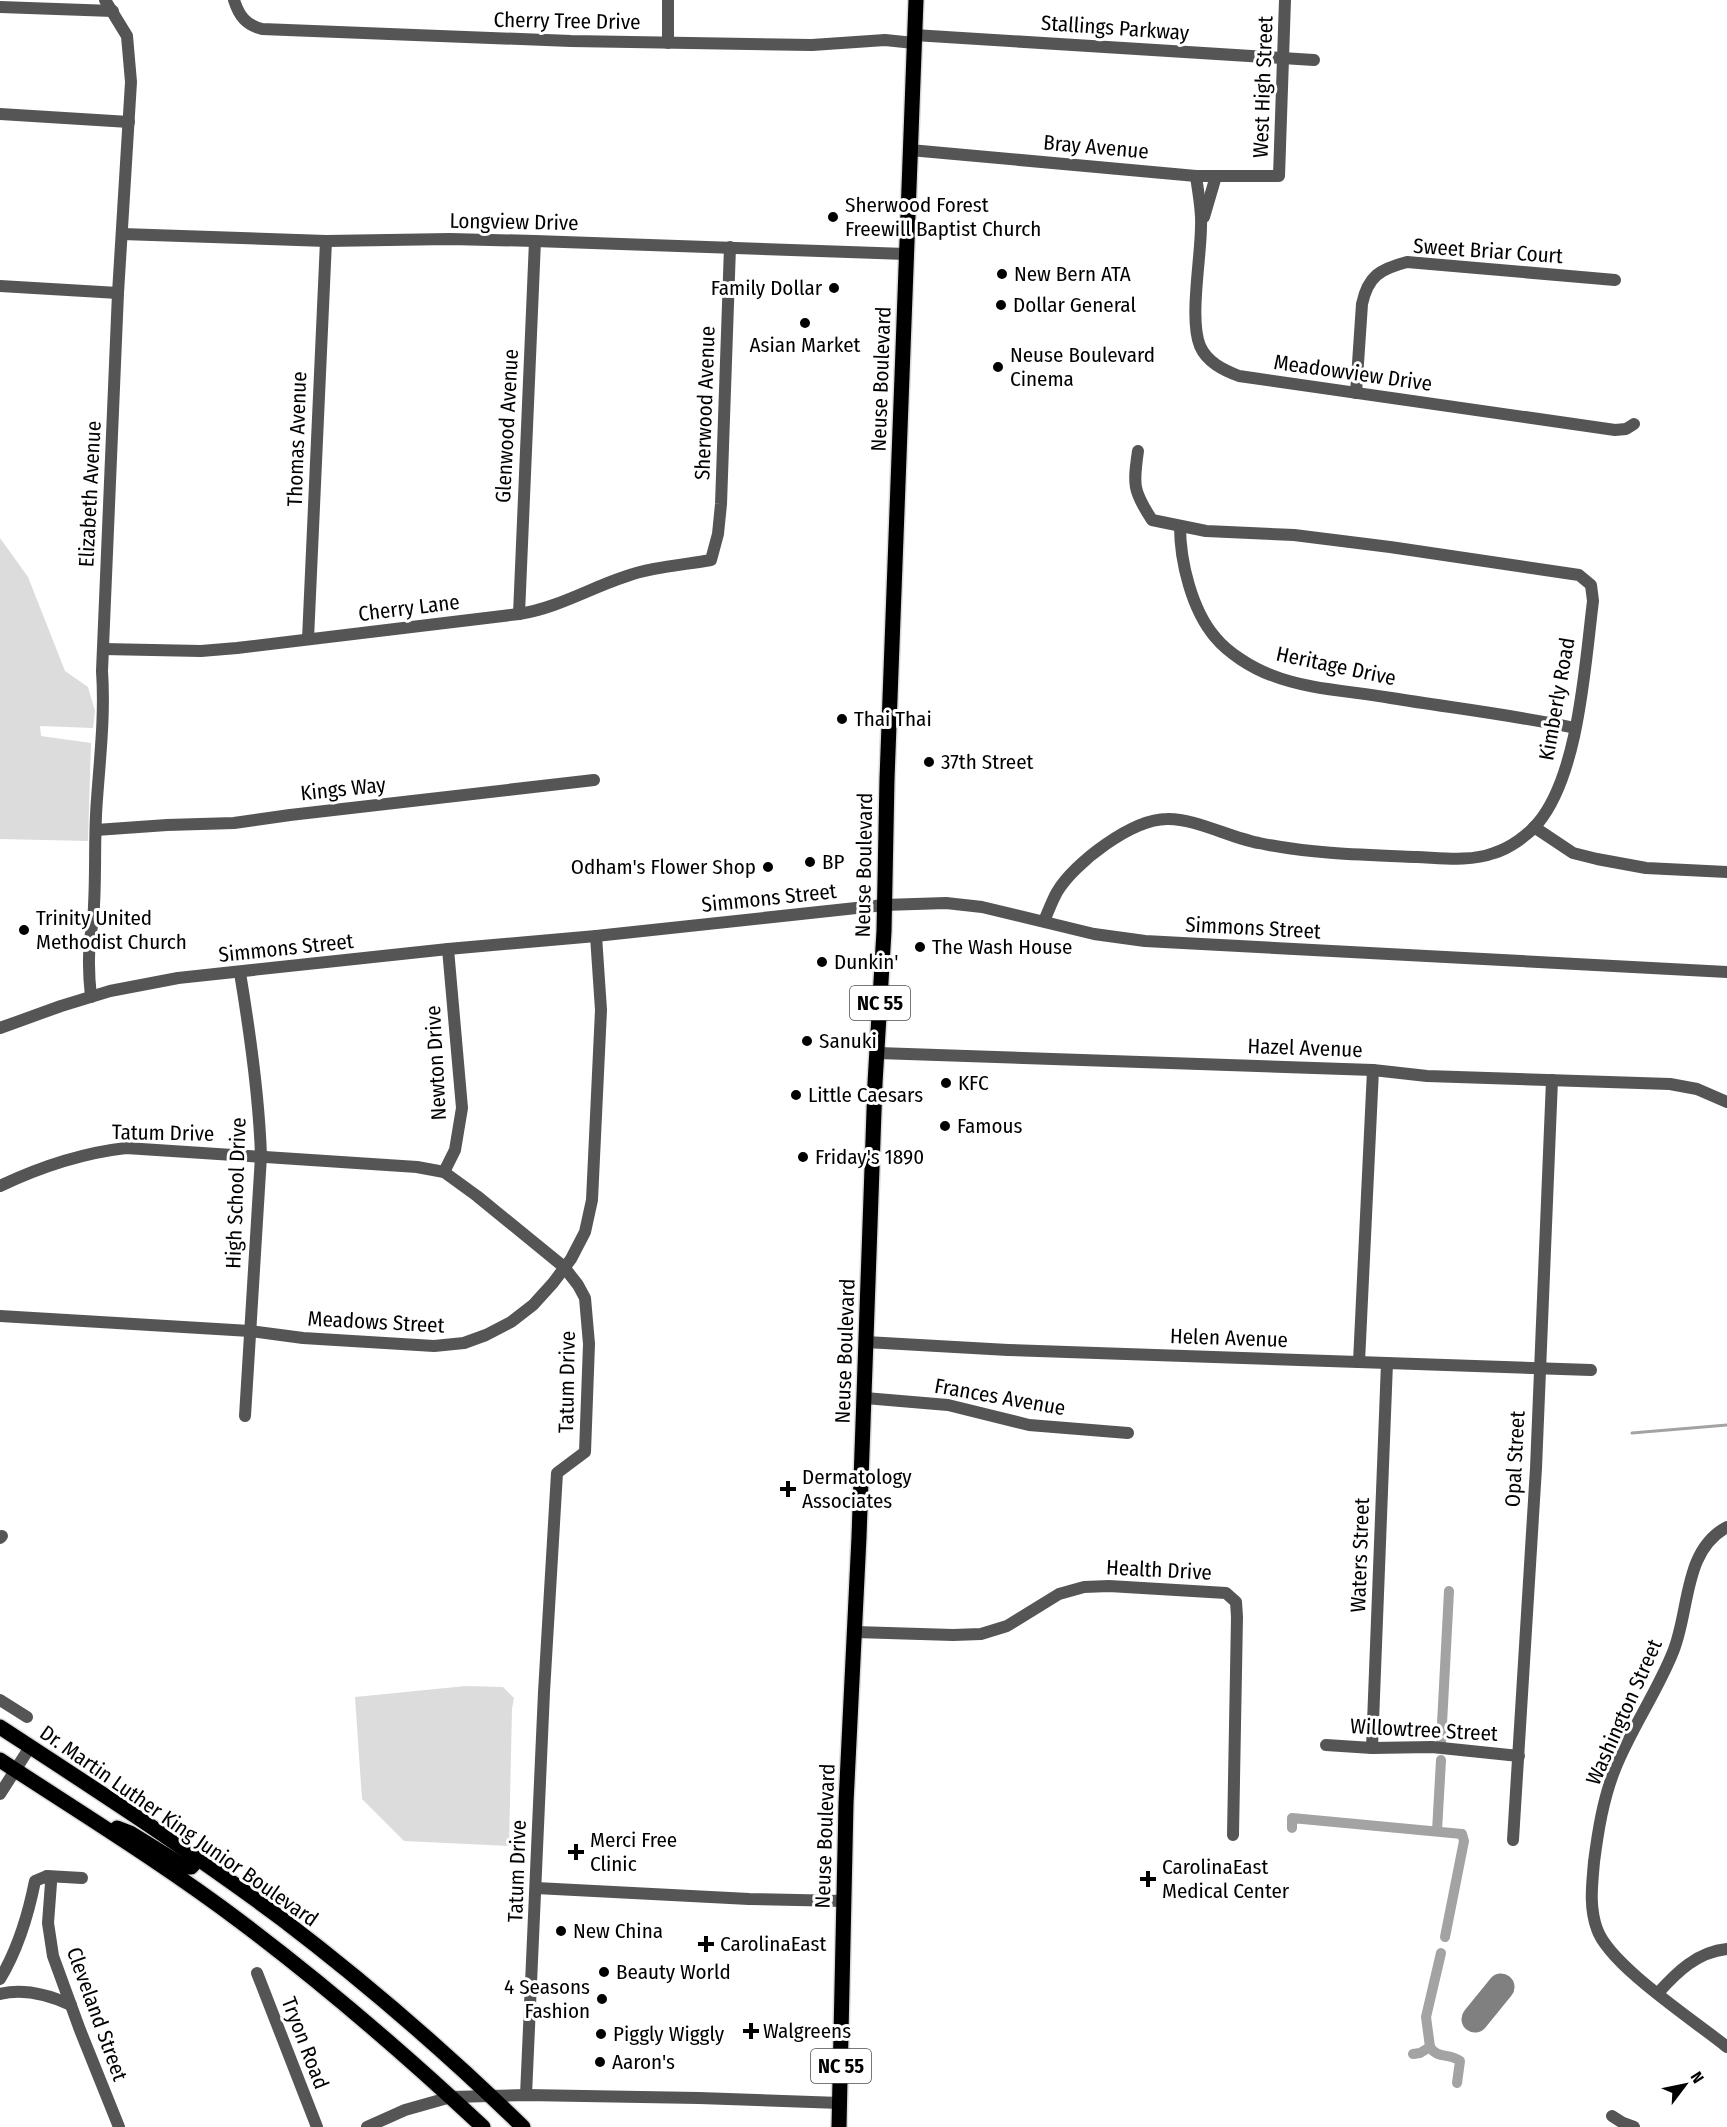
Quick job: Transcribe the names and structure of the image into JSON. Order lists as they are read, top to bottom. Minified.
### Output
{"streets":{"main road":["Neuse Boulevard","NC 55","Dr. Martin Luther King Junior Boulevard"],"street":["Cherry Tree Drive","Stallings Parkway","West High Street","Bray Avenue","Longview Drive","Sweet Briar Court","Meadowview Drive","Sherwood Avenue","Glenwood Avenue","Thomas Avenue","Elizabeth Avenue","Cherry Lane","Heritage Drive","Kimberly Road","Kings Way","Simmons Street","Hazel Avenue","Newton Drive","Tatum Drive","High School Drive","Meadows Street","Helen Avenue","Frances Avenue","Opal Street","Waters Street","Health Drive","Washington Street","Willowtree Street","Cleveland Street","Tryon Road"]},"crossings":[["Cherry Tree Drive","Stallings Parkway"],["Cherry Tree Drive","Neuse Boulevard"],["Stallings Parkway","West High Street"],["Stallings Parkway","Neuse Boulevard"],["West High Street","Bray Avenue"],["Bray Avenue","Meadowview Drive"],["Bray Avenue","Neuse Boulevard"],["Longview Drive","Neuse Boulevard"],["Longview Drive","Sherwood Avenue"],["Longview Drive","Glenwood Avenue"],["Longview Drive","Thomas Avenue"],["Longview Drive","Elizabeth Avenue"],["Sweet Briar Court","Meadowview Drive"],["Neuse Boulevard","Simmons Street"],["Neuse Boulevard","Hazel Avenue"],["Neuse Boulevard","Helen Avenue"],["Neuse Boulevard","Frances Avenue"],["Neuse Boulevard","Health Drive"],["Sherwood Avenue","Cherry Lane"],["Glenwood Avenue","Cherry Lane"],["Thomas Avenue","Cherry Lane"],["Elizabeth Avenue","Cherry Lane"],["Elizabeth Avenue","Kings Way"],["Elizabeth Avenue","Simmons Street"],["Heritage Drive","Kimberly Road"],["Kimberly Road","Simmons Street"],["Simmons Street","Newton Drive"],["Simmons Street","High School Drive"],["Simmons Street","Meadows Street"],["Hazel Avenue","Opal Street"],["Newton Drive","Tatum Drive"],["Tatum Drive","High School Drive"],["Tatum Drive","Meadows Street"],["High School Drive","Meadows Street"],["Helen Avenue","Opal Street"],["Helen Avenue","Waters Street"],["Opal Street","Willowtree Street"],["Waters Street","Willowtree Street"]],"places":{"other":["Sherwood Forest Freewill Baptist Church","New Bern ATA","Family Dollar","Dollar General","Asian Market","Neuse Boulevard Cinema","Thai Thai","37th Street","BP","Odham's Flower Shop","Trinity United Methodist Church","The Wash House","Dunkin'","Sanuki","KFC","Little Caesars","Famous","Friday's 1890","New China","Beauty World","4 Seasons Fashion","Piggly Wiggly","Aaron's"],"health":["Dermatology Associates","Merci Free Clinic","CarolinaEast Medical Center","CarolinaEast","Walgreens"]},"north":"top right"}
